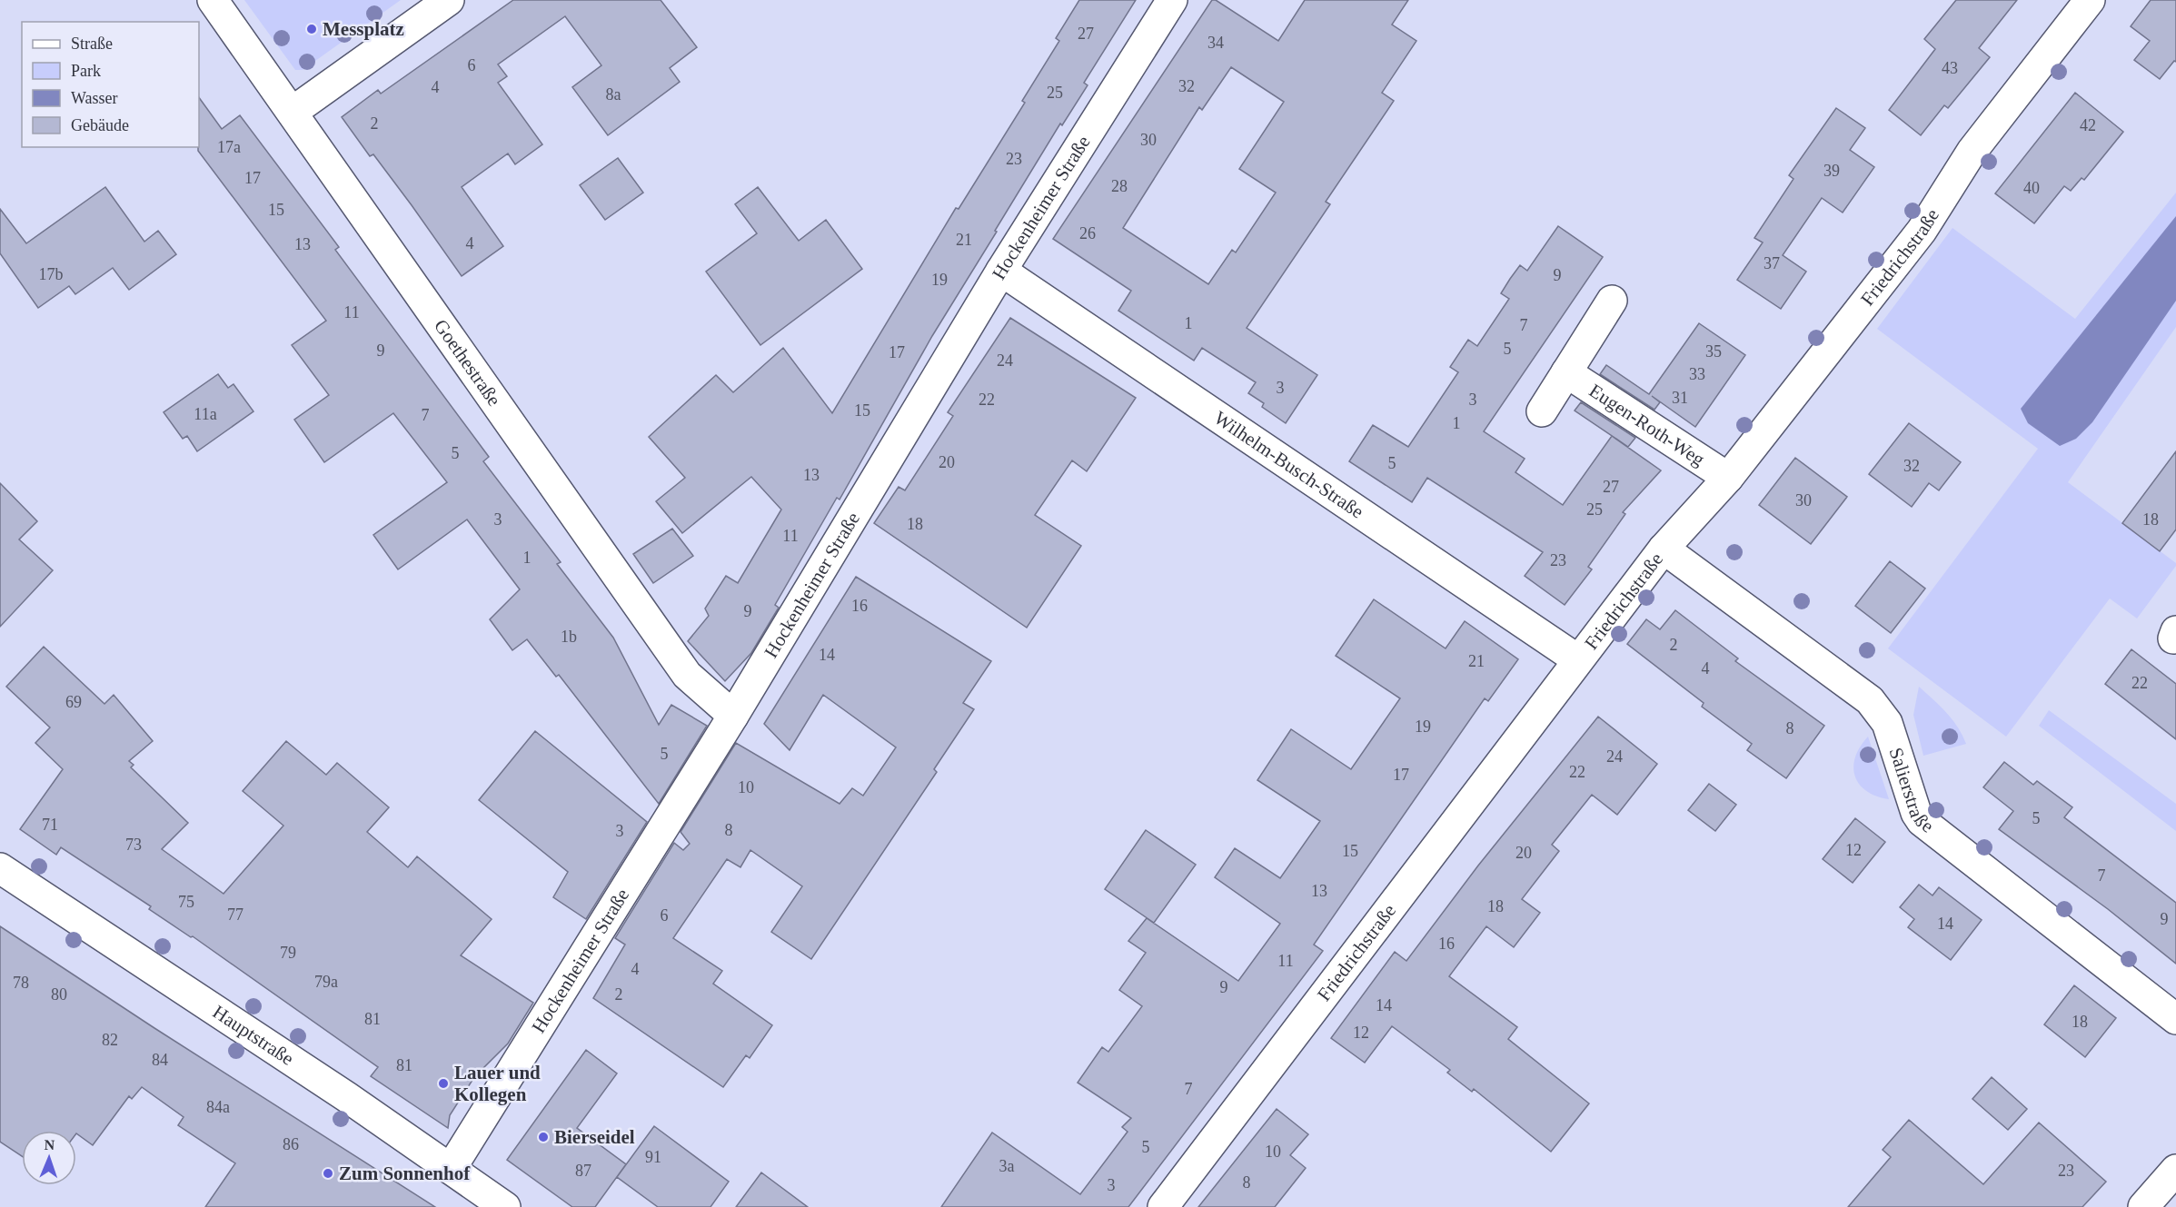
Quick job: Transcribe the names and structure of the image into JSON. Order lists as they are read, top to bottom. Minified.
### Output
{"streets":{"street":["Hockenheimer Straße","Friedrichstraße","Goethestraße","Eugen-Roth-Weg","Wilhelm-Busch-Straße","Salierstraße","Hauptstraße"]},"crossings":[["Hockenheimer Straße","Goethestraße"],["Hockenheimer Straße","Wilhelm-Busch-Straße"],["Hockenheimer Straße","Hauptstraße"],["Friedrichstraße","Eugen-Roth-Weg"],["Friedrichstraße","Wilhelm-Busch-Straße"],["Friedrichstraße","Salierstraße"]],"places":["Messplatz","Lauer und Kollegen","Bierseidel","Zum Sonnenhof"],"house_numbers":["27","34","6","43","32","4","25","8a","2","42","30","17a","23","39","17","28","40","15","26","21","4","13","37","17b","9","19","11","1","7","5","9","35","17","24","33","3","31","22","3","15","11a","7","1","5","20","5","32","13","27","30","25","3","18","18","11","1","23","16","9","1b","2","14","21","4","22","69","19","8","5","24","22","17","10","5","71","8","3","73","12","15","20","7","13","75","18","77","6","9","14","16","79","11","4","79a","78","9","80","2","14","81","18","12","82","84","81","7","84a","86","5","10","91","3a","87","23","8","3"],"legend":["Straße","Park","Wasser","Gebäude"],"north":"top"}
